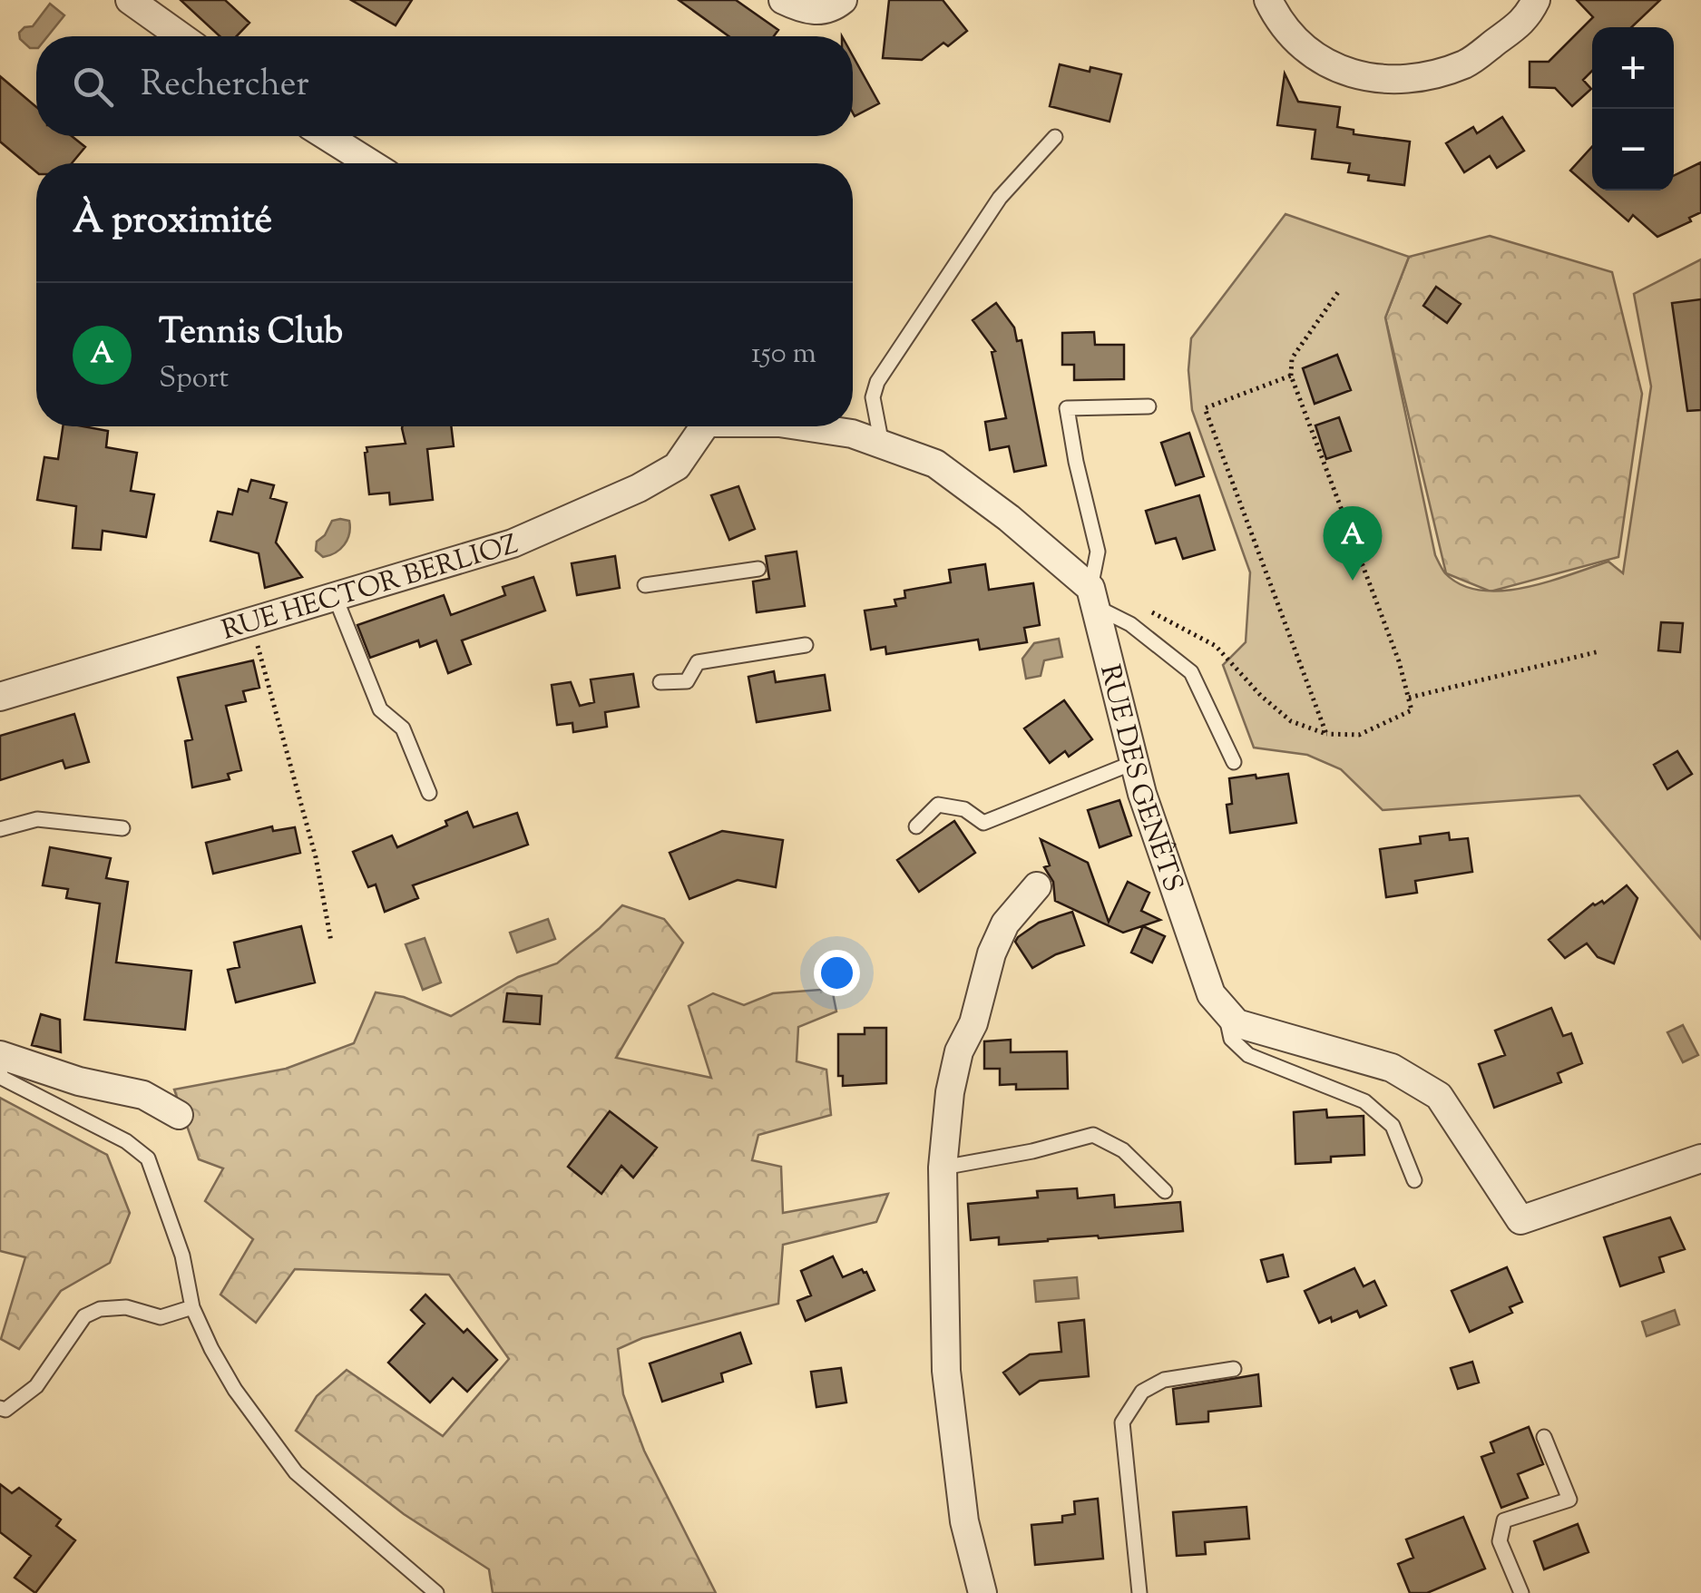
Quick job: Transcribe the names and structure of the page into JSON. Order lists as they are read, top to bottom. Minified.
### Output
{"streets":{"street":["RUE HECTOR BERLIOZ","RUE DES GENÊTS"]},"page":{"map_buttons":["+","−"],"search":"Rechercher","heading":"À proximité","list":[{"mark":"A","name":"Tennis Club","note":"Sport","value":"150 m"}],"pins":"A"}}
